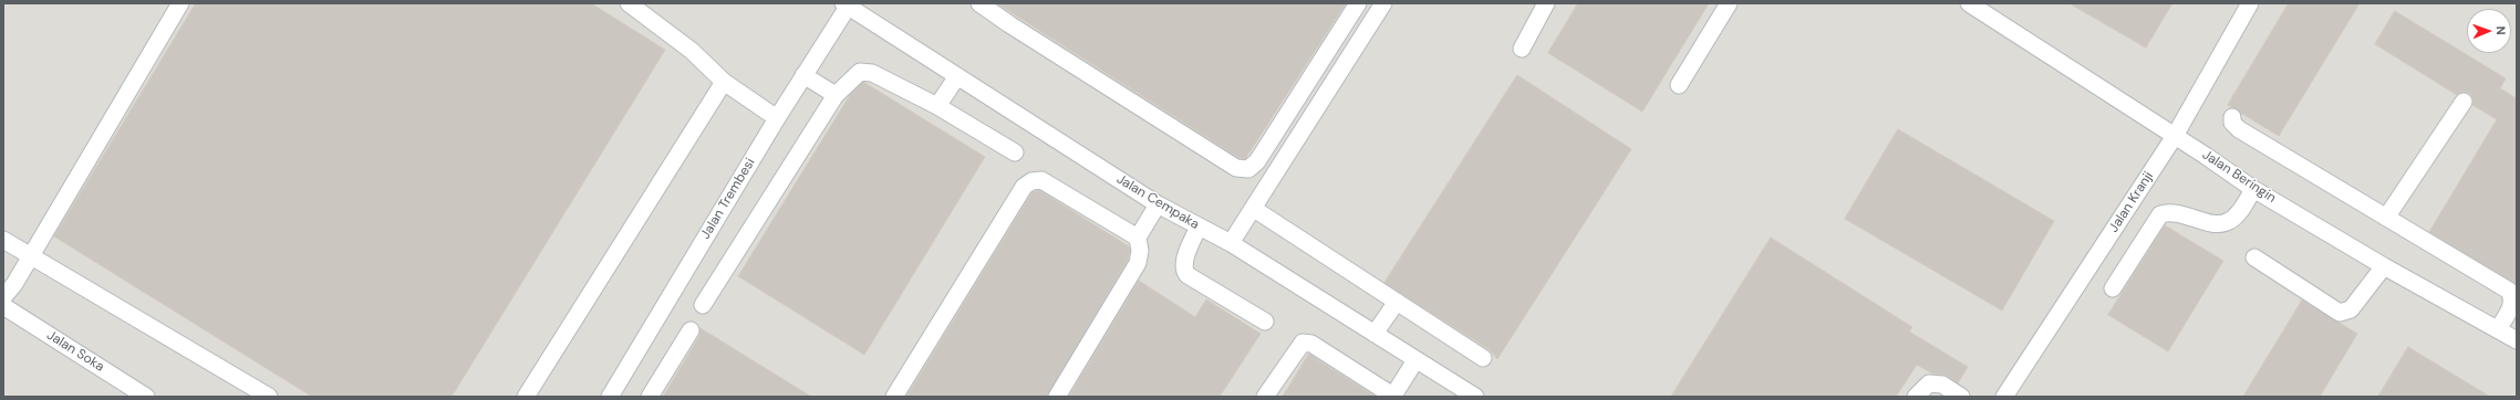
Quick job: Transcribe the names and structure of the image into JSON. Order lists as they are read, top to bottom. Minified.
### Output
{"streets":{"street":["Jalan Beringin","Jalan Trembesi","Jalan Cempaka","Jalan Kranji","Jalan Soka"]},"crossings":[["Jalan Beringin","Jalan Kranji"],["Jalan Trembesi","Jalan Cempaka"]],"north":"right"}
